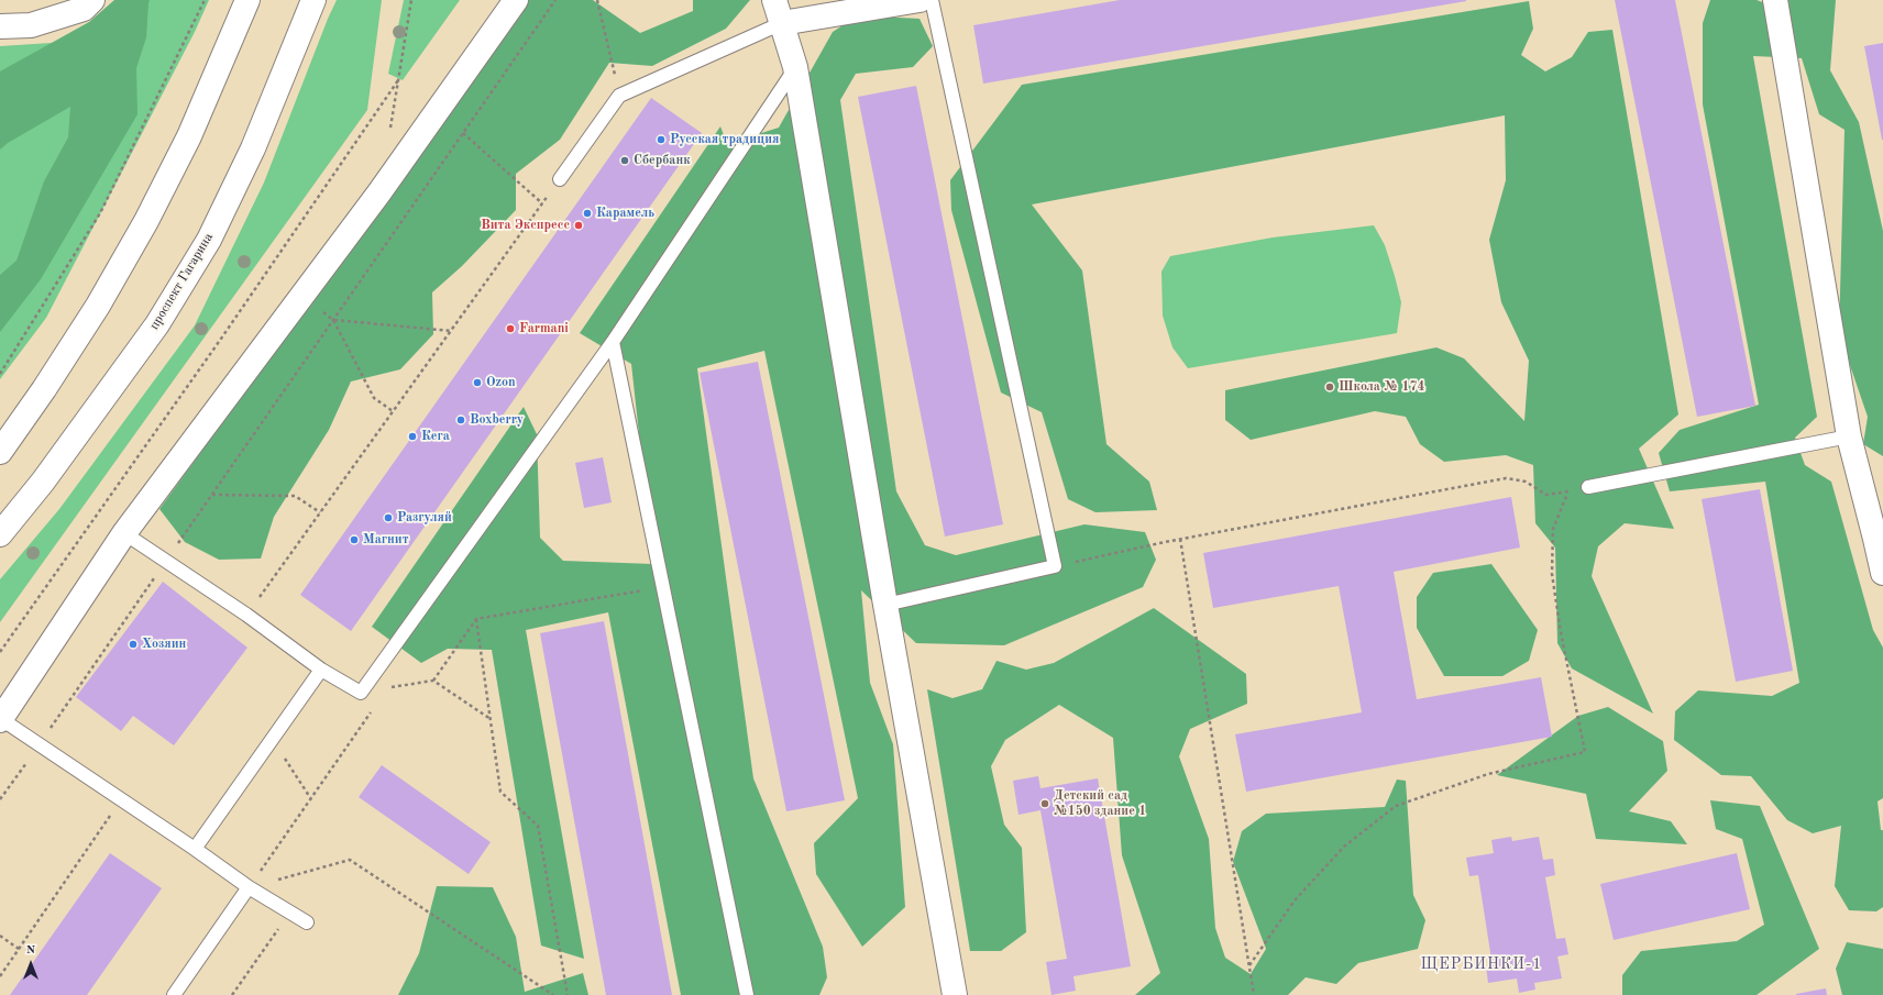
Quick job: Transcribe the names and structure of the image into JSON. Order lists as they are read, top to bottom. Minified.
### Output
{"streets":{"street":["проспект Гагарина"]},"districts":["ЩЕРБИНКИ-1"],"places":["Русская традиция","Сбербанк","Карамель","Вита Экспресс","Farmani","Ozon","Школа № 174","Boxberry","Кега","Разгуляй","Магнит","Хозяин","Детский сад №150 здание 1"],"north":"top"}
